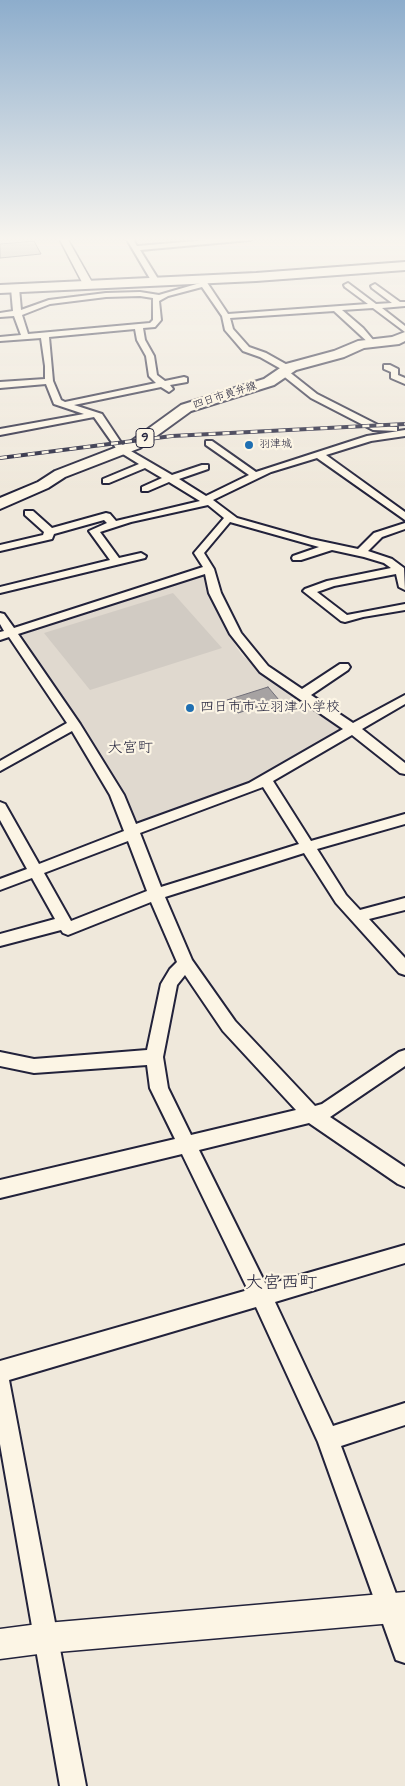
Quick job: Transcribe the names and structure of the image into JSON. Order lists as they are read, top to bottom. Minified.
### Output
{"streets":{"main road":["四日市員弁線","9"]},"districts":["大宮町","大宮西町"],"places":["羽津城","四日市市立羽津小学校"]}
